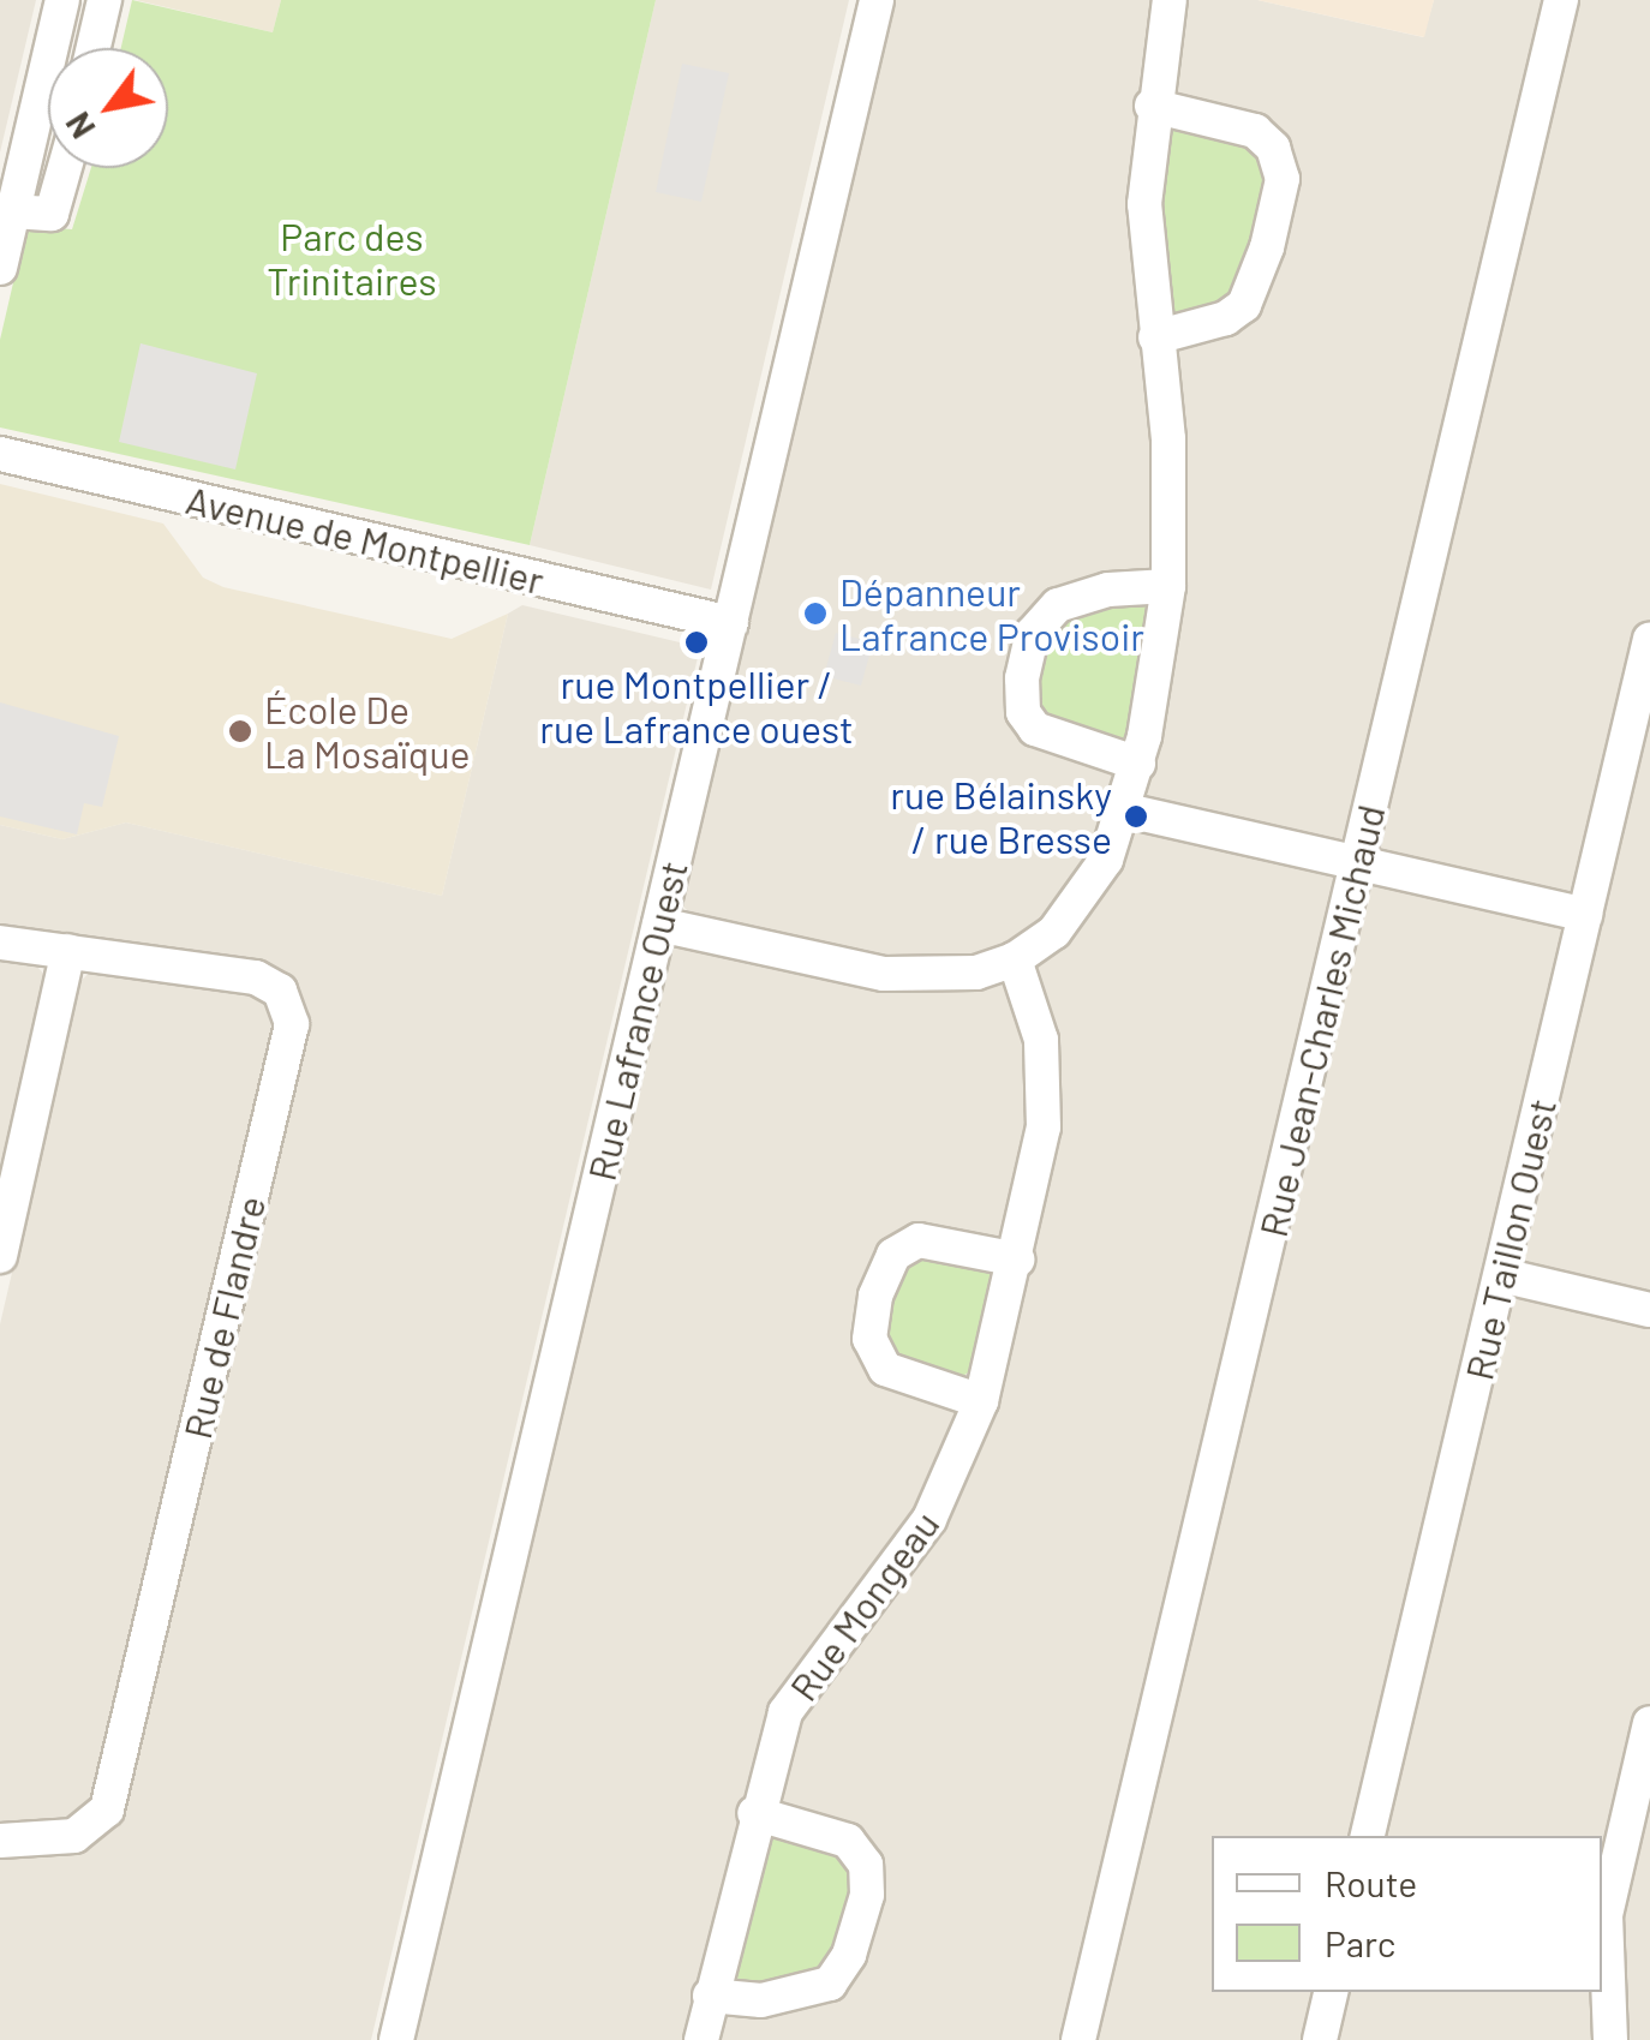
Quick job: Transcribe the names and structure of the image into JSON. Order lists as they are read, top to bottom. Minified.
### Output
{"streets":{"street":["Avenue de Montpellier","Rue Lafrance Ouest","Rue Jean-Charles Michaud","Rue Taillon Ouest","Rue de Flandre","Rue Mongeau"]},"crossings":[["Avenue de Montpellier","Rue Lafrance Ouest"]],"parks":["Parc des Trinitaires"],"places":["Dépanneur Lafrance Provisoir","rue Montpellier / rue Lafrance ouest","École De La Mosaïque","rue Bélainsky / rue Bresse"],"legend":["Route","Parc"],"north":"bottom left"}
